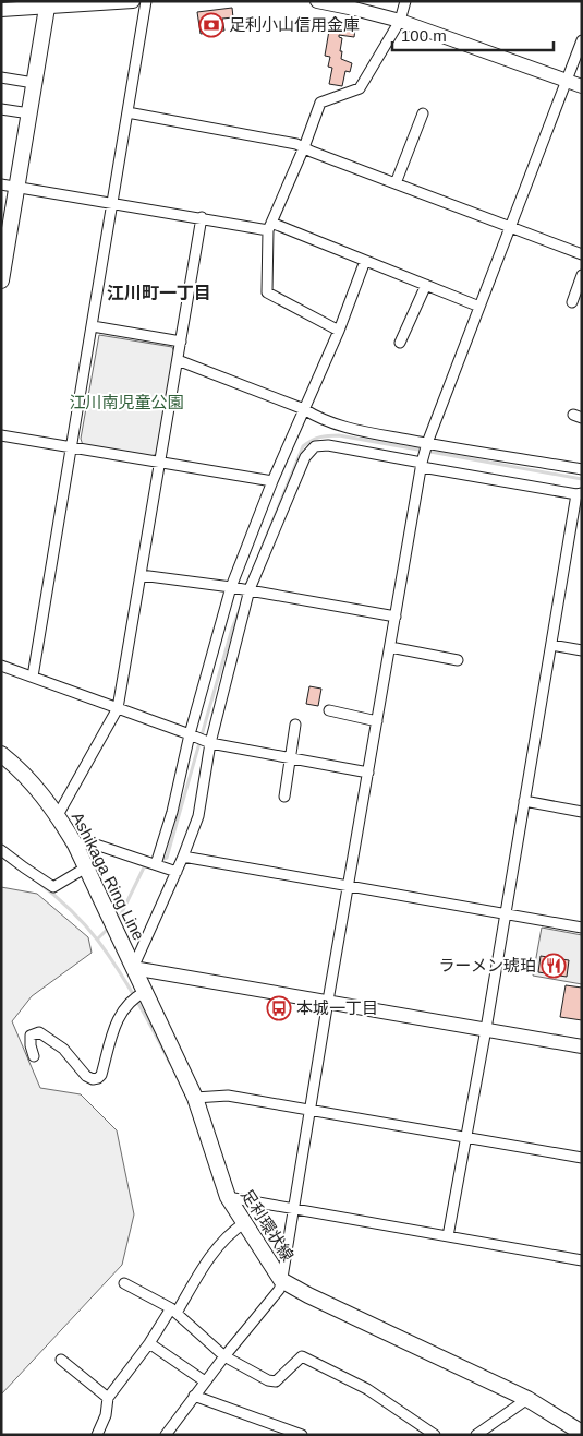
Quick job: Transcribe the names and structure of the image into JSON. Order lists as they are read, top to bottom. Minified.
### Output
{"streets":{"main road":["Ashikaga Ring Line","足利環状線"]},"crossings":[["Ashikaga Ring Line","足利環状線"]],"districts":["江川町一丁目"],"parks":["江川南児童公園"],"places":{"bank":["足利小山信用金庫"],"restaurant":["ラーメン琥珀"],"bus stop":["本城一丁目"]},"scale_bar":"100 m"}
